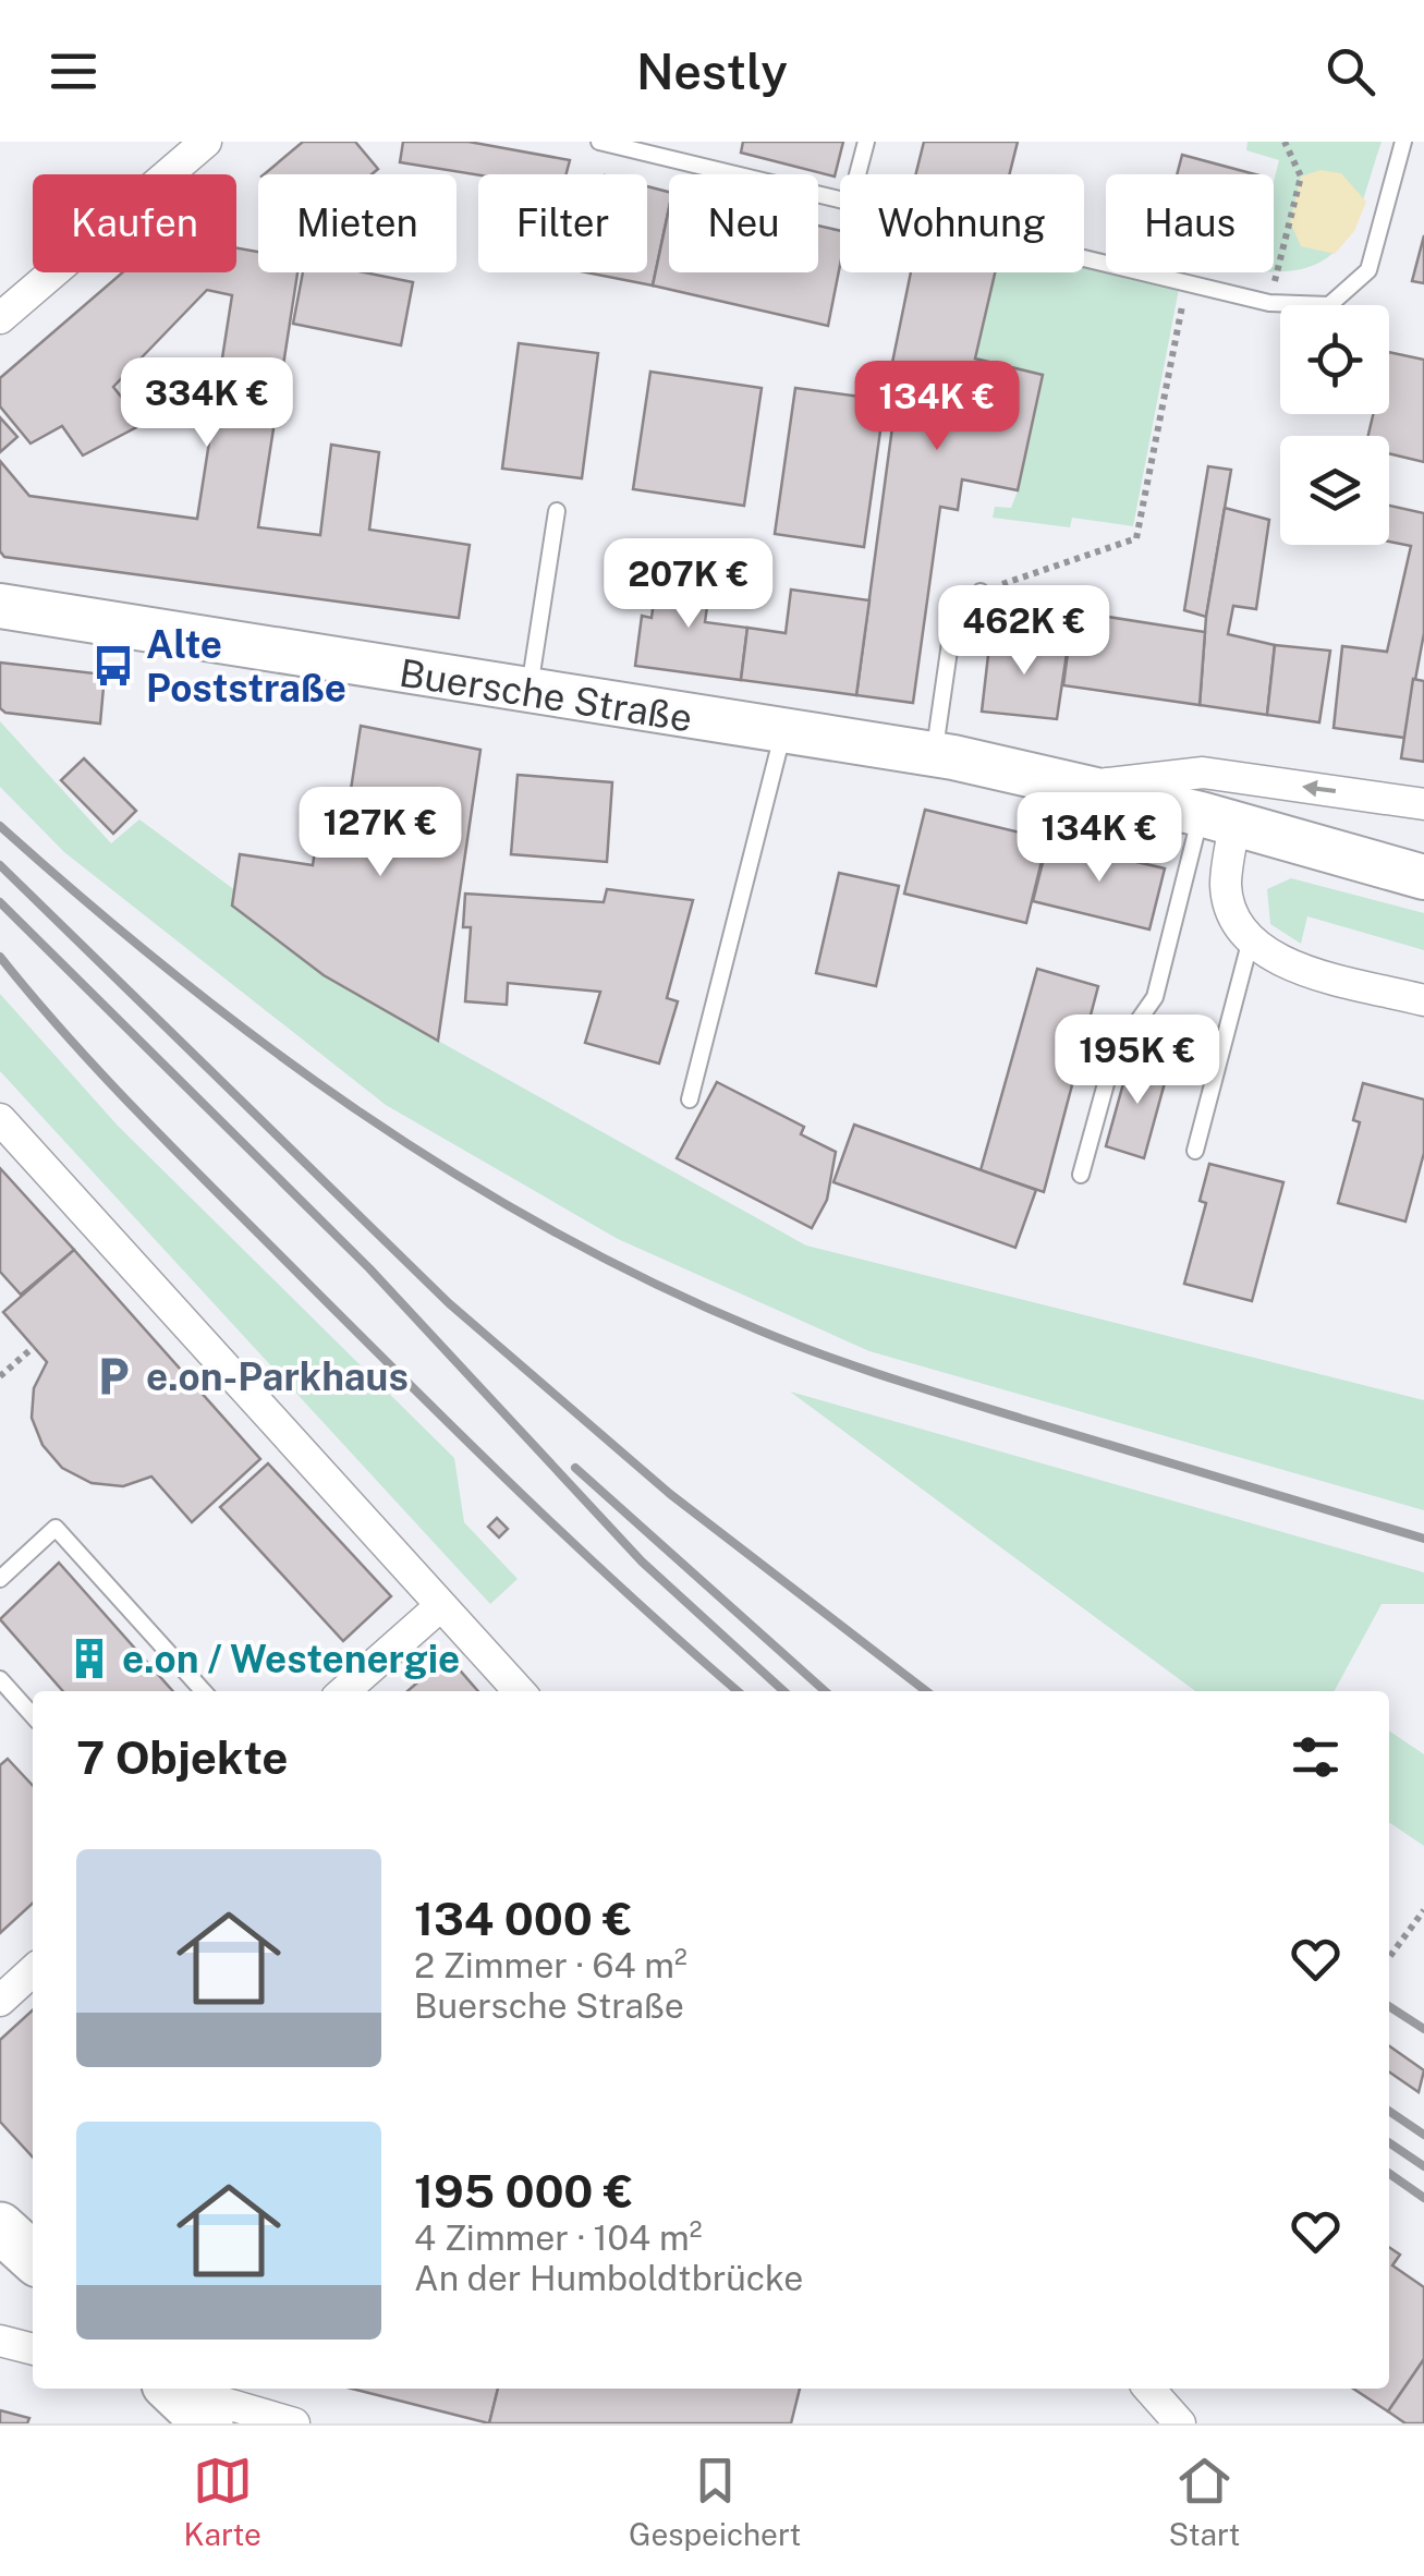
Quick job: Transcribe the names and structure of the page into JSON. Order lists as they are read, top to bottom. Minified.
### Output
{"streets":{"main road":["Buersche Straße"]},"places":{"bus stop":["Alte Poststraße"],"parking":["e.on-Parkhaus"],"building":["e.on / Westenergie"]},"page":{"header":"Nestly","chip":["Kaufen","Mieten","Filter","Neu","Wohnung","Haus"],"price":["334K €","134K €","207K €","462K €","127K €","134K €","195K €"],"heading":"7 Objekte","list":[{"name":"134 000 €","note":"2 Zimmer · 64 m² · Buersche Straße"},{"name":"195 000 €","note":"4 Zimmer · 104 m² · An der Humboldtbrücke"}],"tabs":["Karte","Gespeichert","Start"]}}
